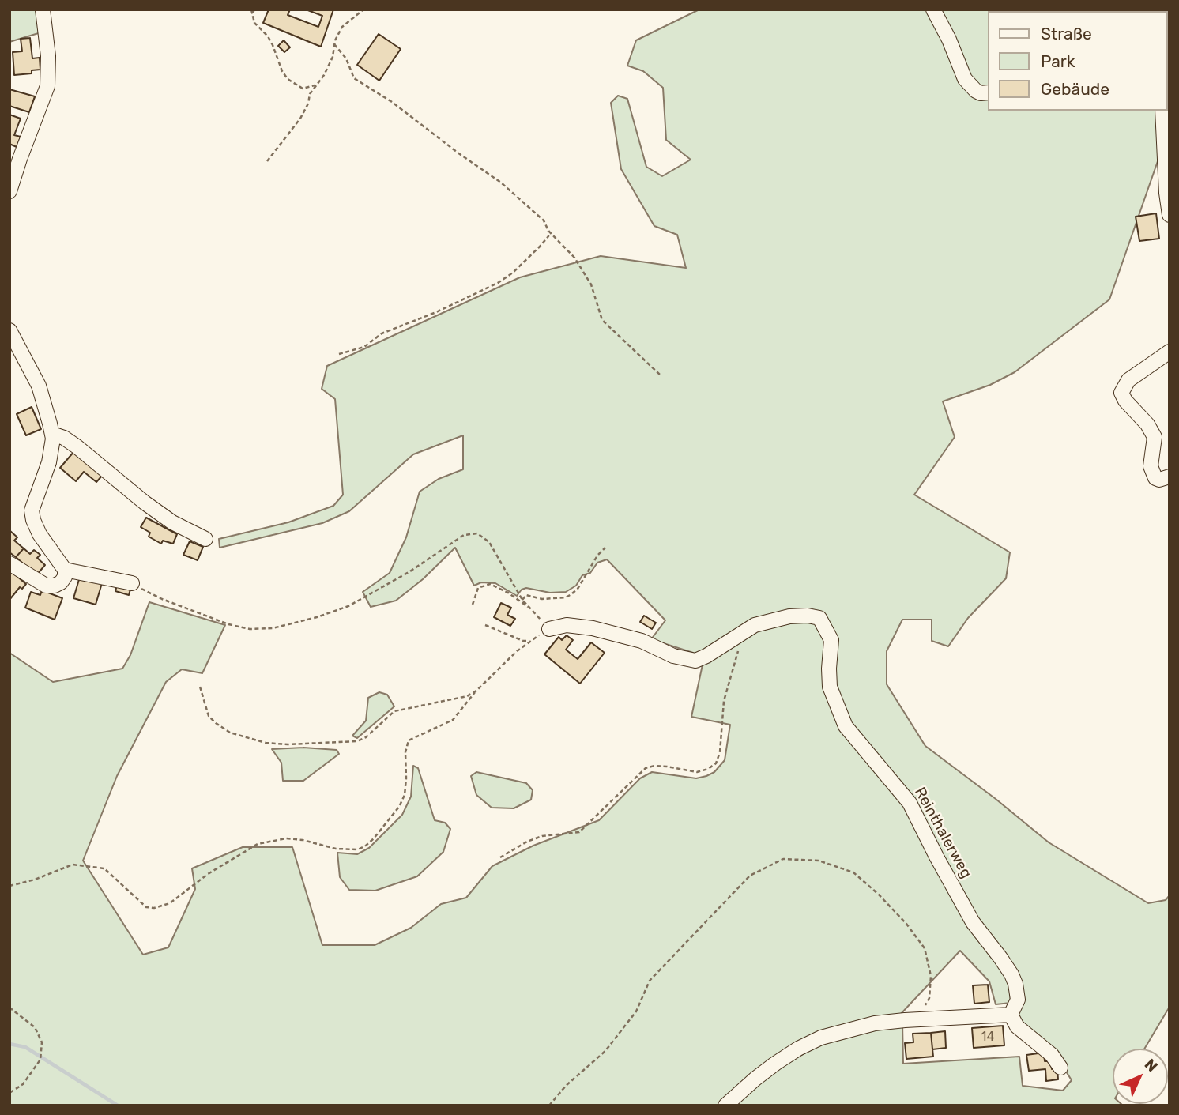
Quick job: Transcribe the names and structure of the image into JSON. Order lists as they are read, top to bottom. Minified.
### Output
{"streets":{"street":["Reinthalerweg"]},"house_numbers":["14"],"legend":["Straße","Park","Gebäude"],"north":"top right"}
